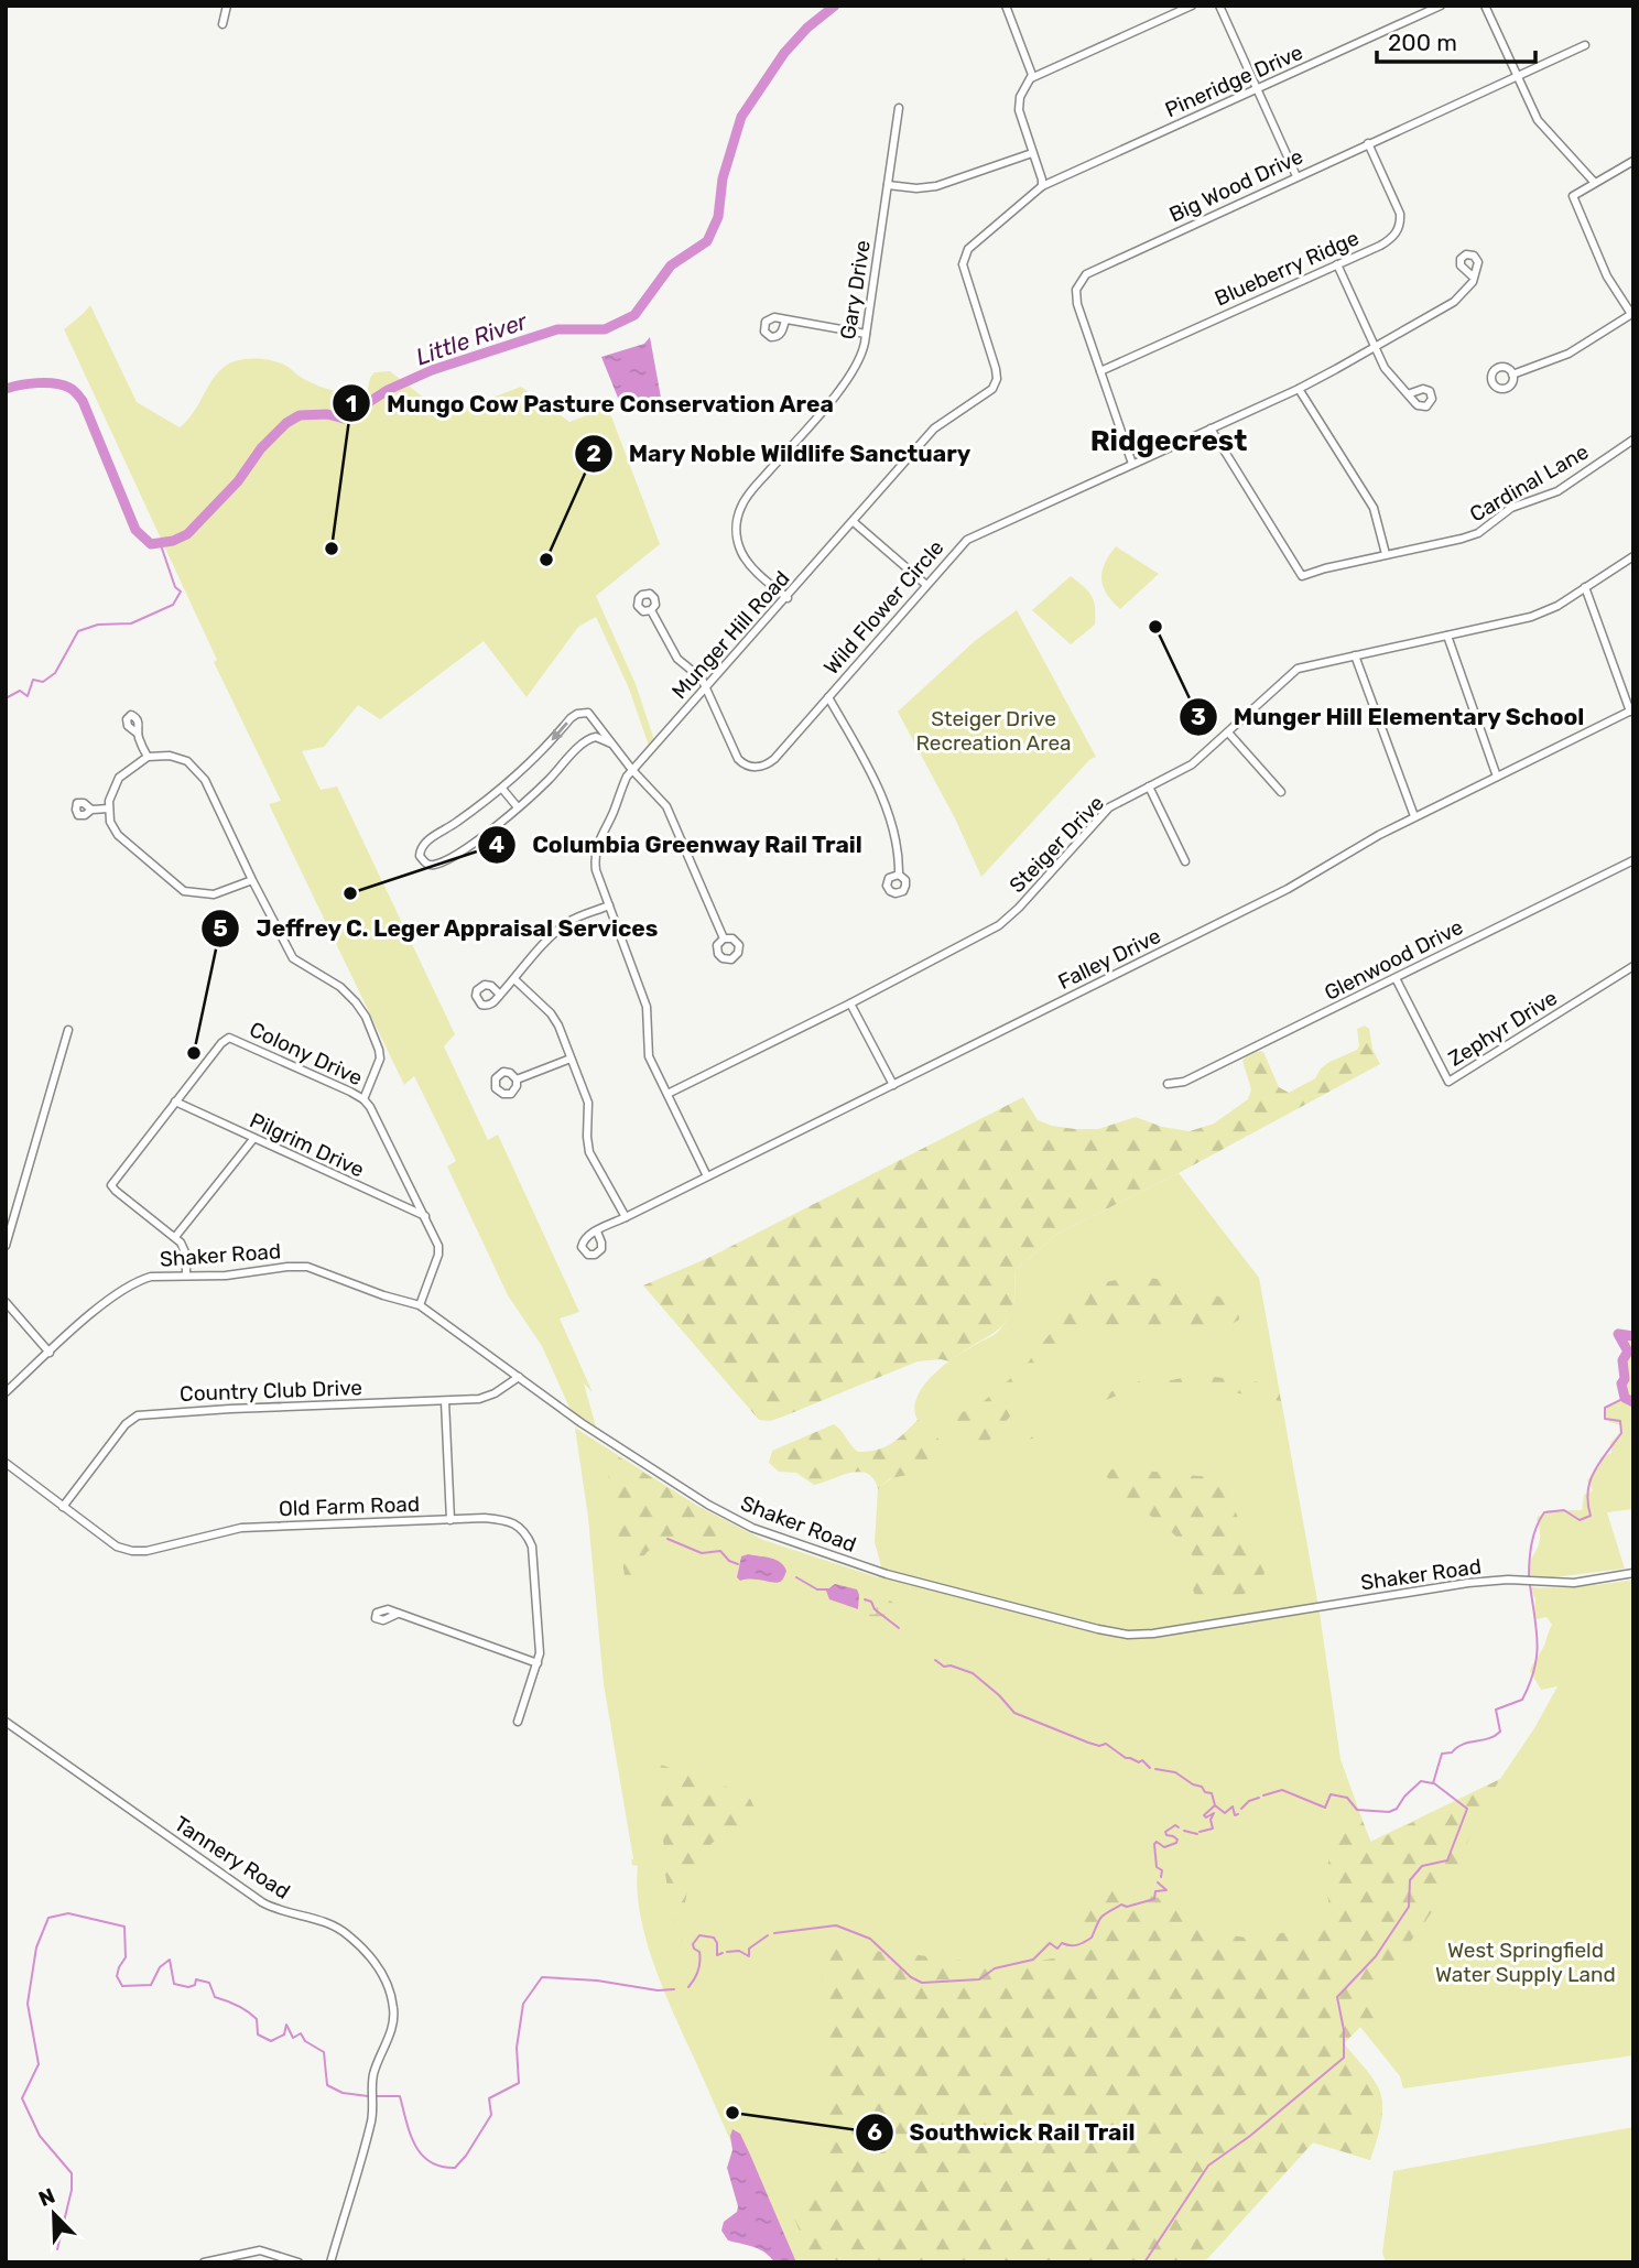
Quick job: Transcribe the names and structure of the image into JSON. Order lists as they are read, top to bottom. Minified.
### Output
{"streets":{"street":["Pineridge Drive","Big Wood Drive","Blueberry Ridge","Gary Drive","Cardinal Lane","Wild Flower Circle","Munger Hill Road","Steiger Drive","Falley Drive","Glenwood Drive","Zephyr Drive","Colony Drive","Pilgrim Drive","Shaker Road","Country Club Drive","Old Farm Road","Tannery Road"]},"crossings":[["Pineridge Drive","Munger Hill Road"],["Big Wood Drive","Blueberry Ridge"],["Big Wood Drive","Wild Flower Circle"],["Gary Drive","Munger Hill Road"],["Cardinal Lane","Wild Flower Circle"],["Wild Flower Circle","Munger Hill Road"],["Munger Hill Road","Steiger Drive"],["Munger Hill Road","Falley Drive"],["Glenwood Drive","Zephyr Drive"],["Colony Drive","Pilgrim Drive"],["Colony Drive","Shaker Road"],["Shaker Road","Country Club Drive"],["Country Club Drive","Old Farm Road"]],"districts":["Ridgecrest"],"water":["Little River"],"parks":["Steiger Drive Recreation Area","West Springfield Water Supply Land"],"places":["Mungo Cow Pasture Conservation Area","Mary Noble Wildlife Sanctuary","Munger Hill Elementary School","Columbia Greenway Rail Trail","Jeffrey C. Leger Appraisal Services","Southwick Rail Trail"],"scale_bar":"200 m","north":"top left"}
